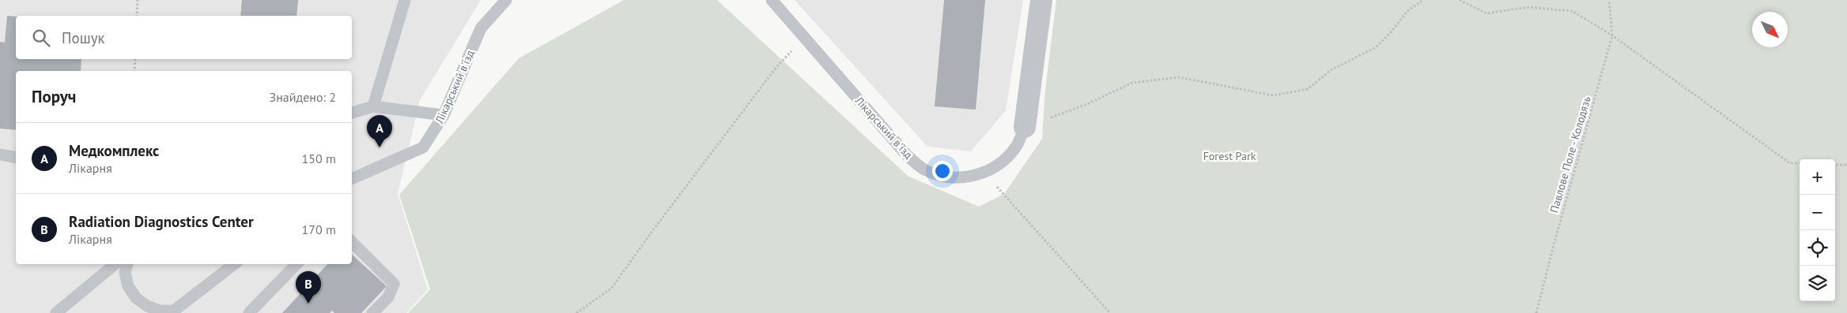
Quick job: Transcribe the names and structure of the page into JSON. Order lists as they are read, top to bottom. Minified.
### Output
{"streets":{"street":["Лікарський в'їзд"],"path":["Павлове Поле - Колодязь"]},"parks":["Forest Park"],"north":"bottom right","page":{"search":"Пошук","heading":["Поруч","Знайдено: 2"],"pins":["A","B"],"list":[{"mark":"A","name":"Медкомплекс","note":"Лікарня","value":"150 m"},{"mark":"B","name":"Radiation Diagnostics Center","note":"Лікарня","value":"170 m"}],"map_buttons":["+","−"]}}
